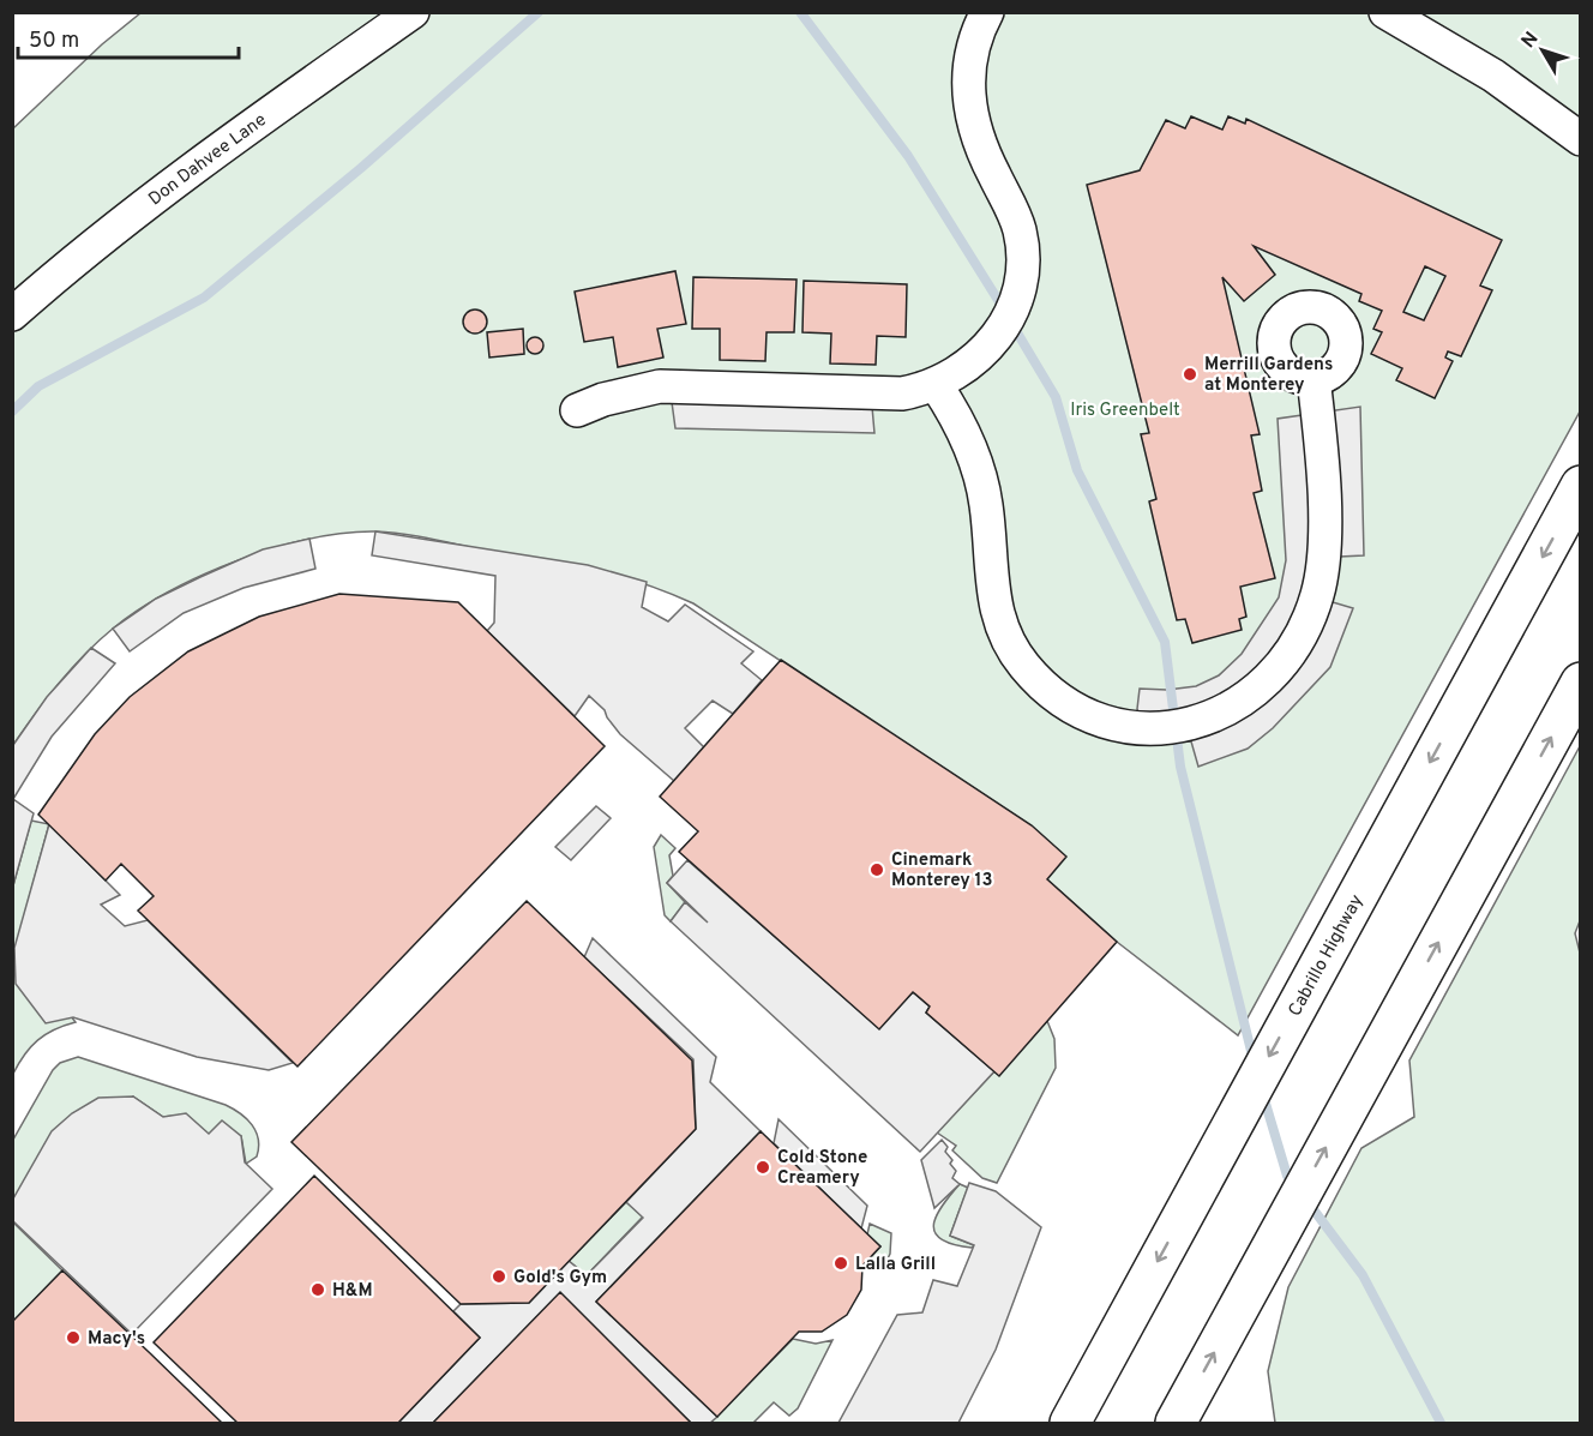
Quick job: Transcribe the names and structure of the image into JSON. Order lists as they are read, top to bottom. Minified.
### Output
{"streets":{"highway":["Cabrillo Highway"],"street":["Don Dahvee Lane"]},"parks":["Iris Greenbelt"],"places":["Merrill Gardens at Monterey","Cinemark Monterey 13","Cold Stone Creamery","Lalla Grill","Gold's Gym","H&M","Macy's"],"scale_bar":"50 m","north":"top left"}
